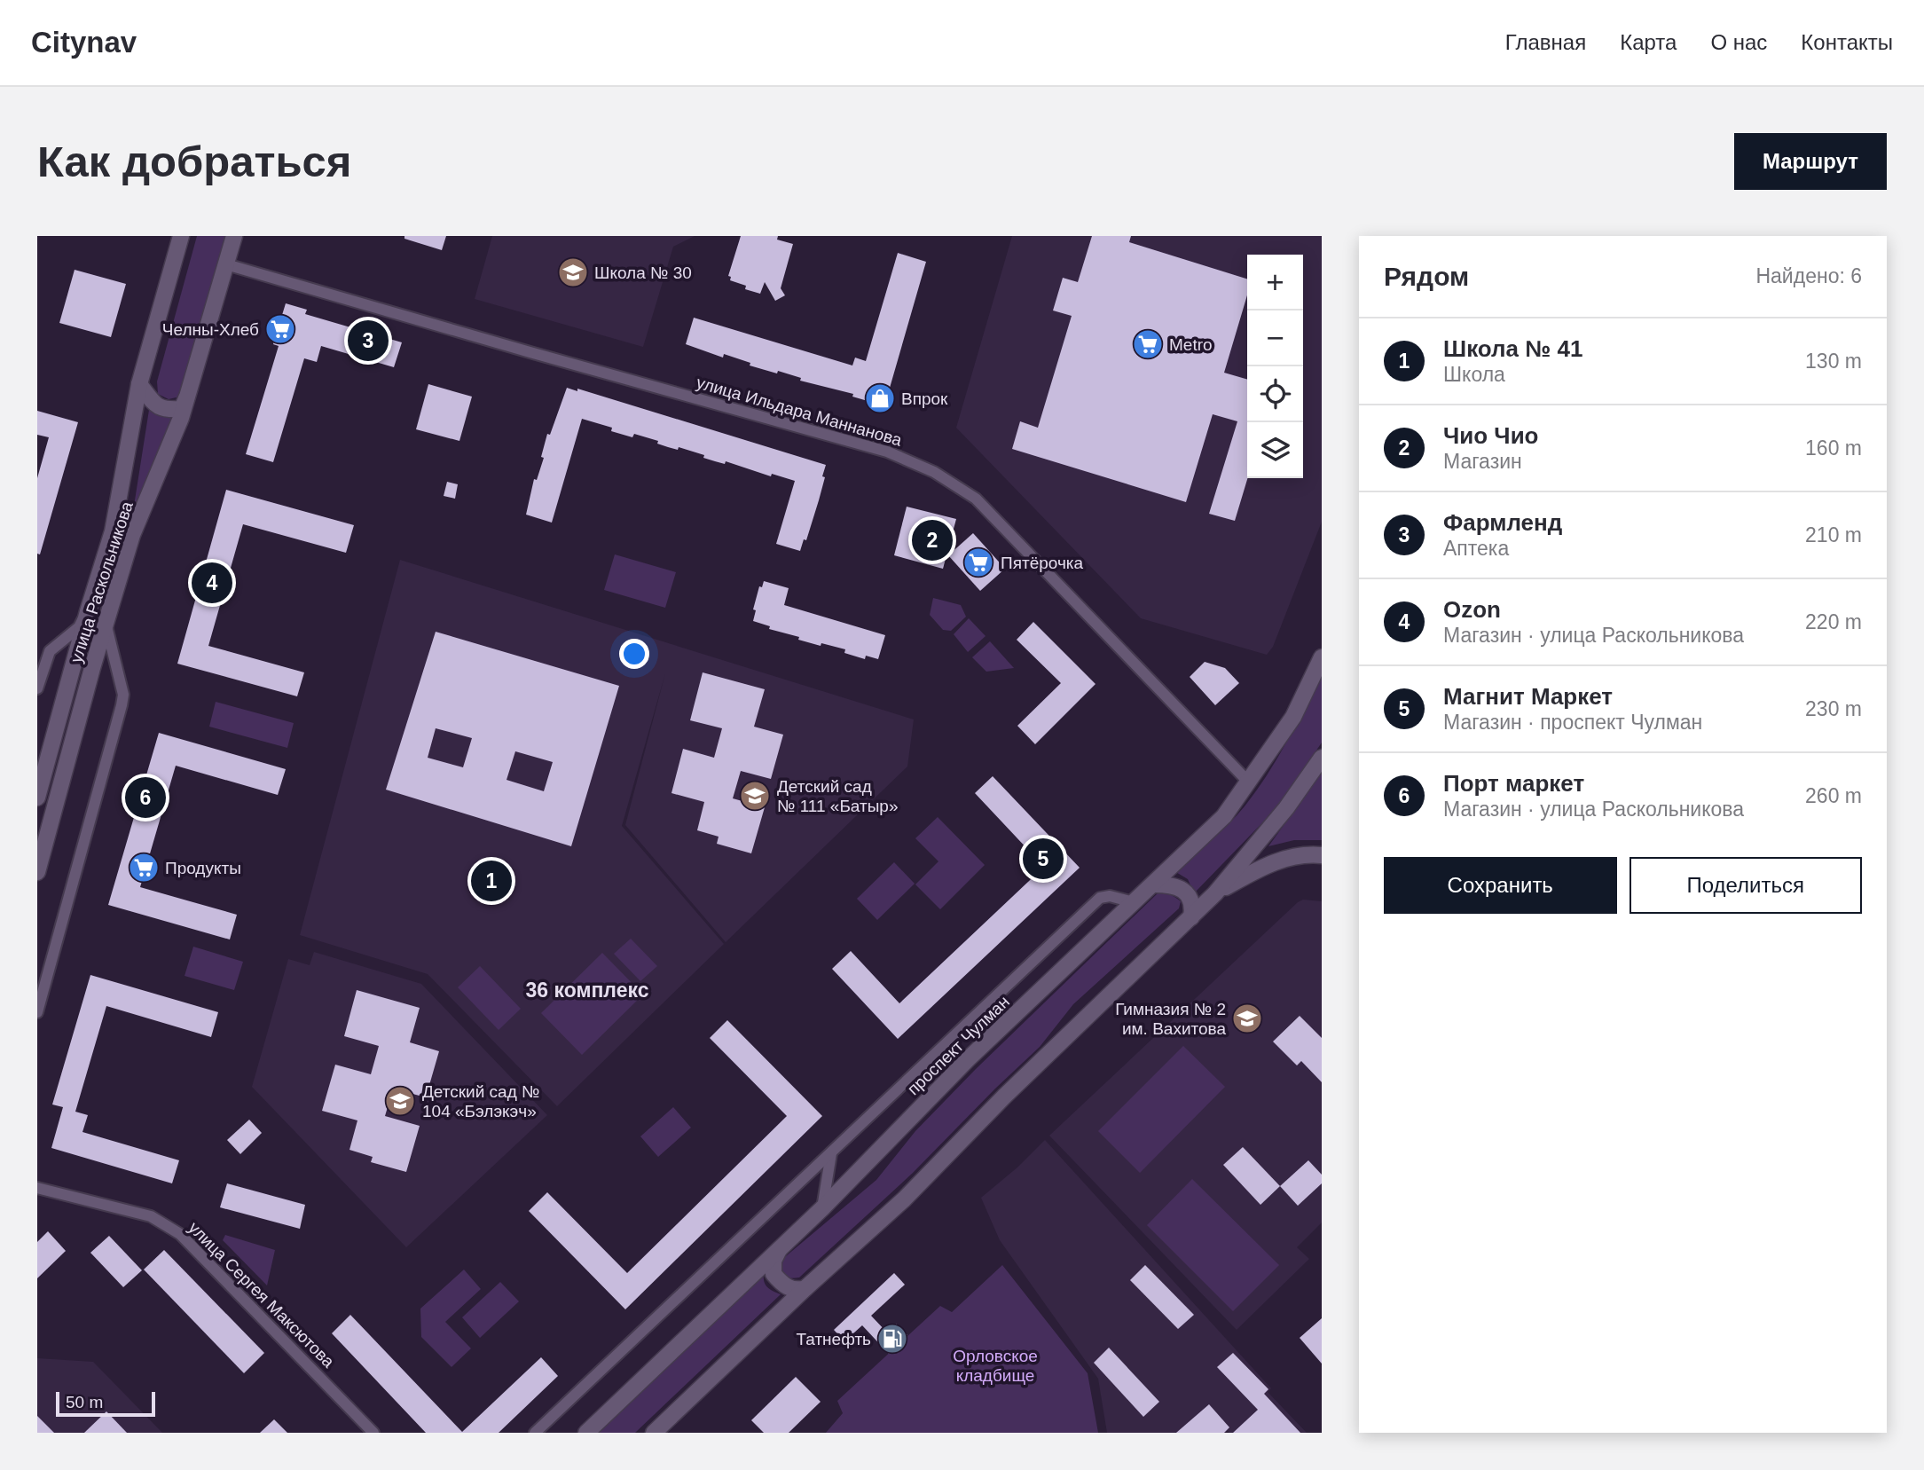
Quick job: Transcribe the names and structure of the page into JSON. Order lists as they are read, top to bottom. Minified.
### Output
{"streets":{"main road":["улица Раскольникова","проспект Чулман"],"street":["улица Ильдара Маннанова","улица Сергея Максютова"]},"crossings":[["улица Ильдара Маннанова","улица Раскольникова"],["улица Ильдара Маннанова","проспект Чулман"]],"districts":["36 комплекс"],"parks":["Орловское кладбище"],"places":{"school or university":["Школа № 30","Детский сад № 111 «Батыр»","Гимназия № 2 им. Вахитова","Детский сад № 104 «Бэлэкэч»"],"supermarket":["Челны-Хлеб","Metro","Пятёрочка","Продукты"],"shop":["Впрок"],"fuel station":["Татнефть"]},"scale_bar":"50 m","page":{"header":"Citynav","nav":["Главная","Карта","О нас","Контакты"],"buttons":["Маршрут",["Сохранить","Поделиться"]],"title":"Как добраться","heading":["Рядом","Найдено: 6"],"map_buttons":["+","−"],"pins":["3","2","4","6","5","1"],"list":[{"mark":"1","name":"Школа № 41","note":"Школа","value":"130 m"},{"mark":"2","name":"Чио Чио","note":"Магазин","value":"160 m"},{"mark":"3","name":"Фармленд","note":"Аптека","value":"210 m"},{"mark":"4","name":"Ozon","note":"Магазин · улица Раскольникова","value":"220 m"},{"mark":"5","name":"Магнит Маркет","note":"Магазин · проспект Чулман","value":"230 m"},{"mark":"6","name":"Порт маркет","note":"Магазин · улица Раскольникова","value":"260 m"}],"scale":"50 m"}}
